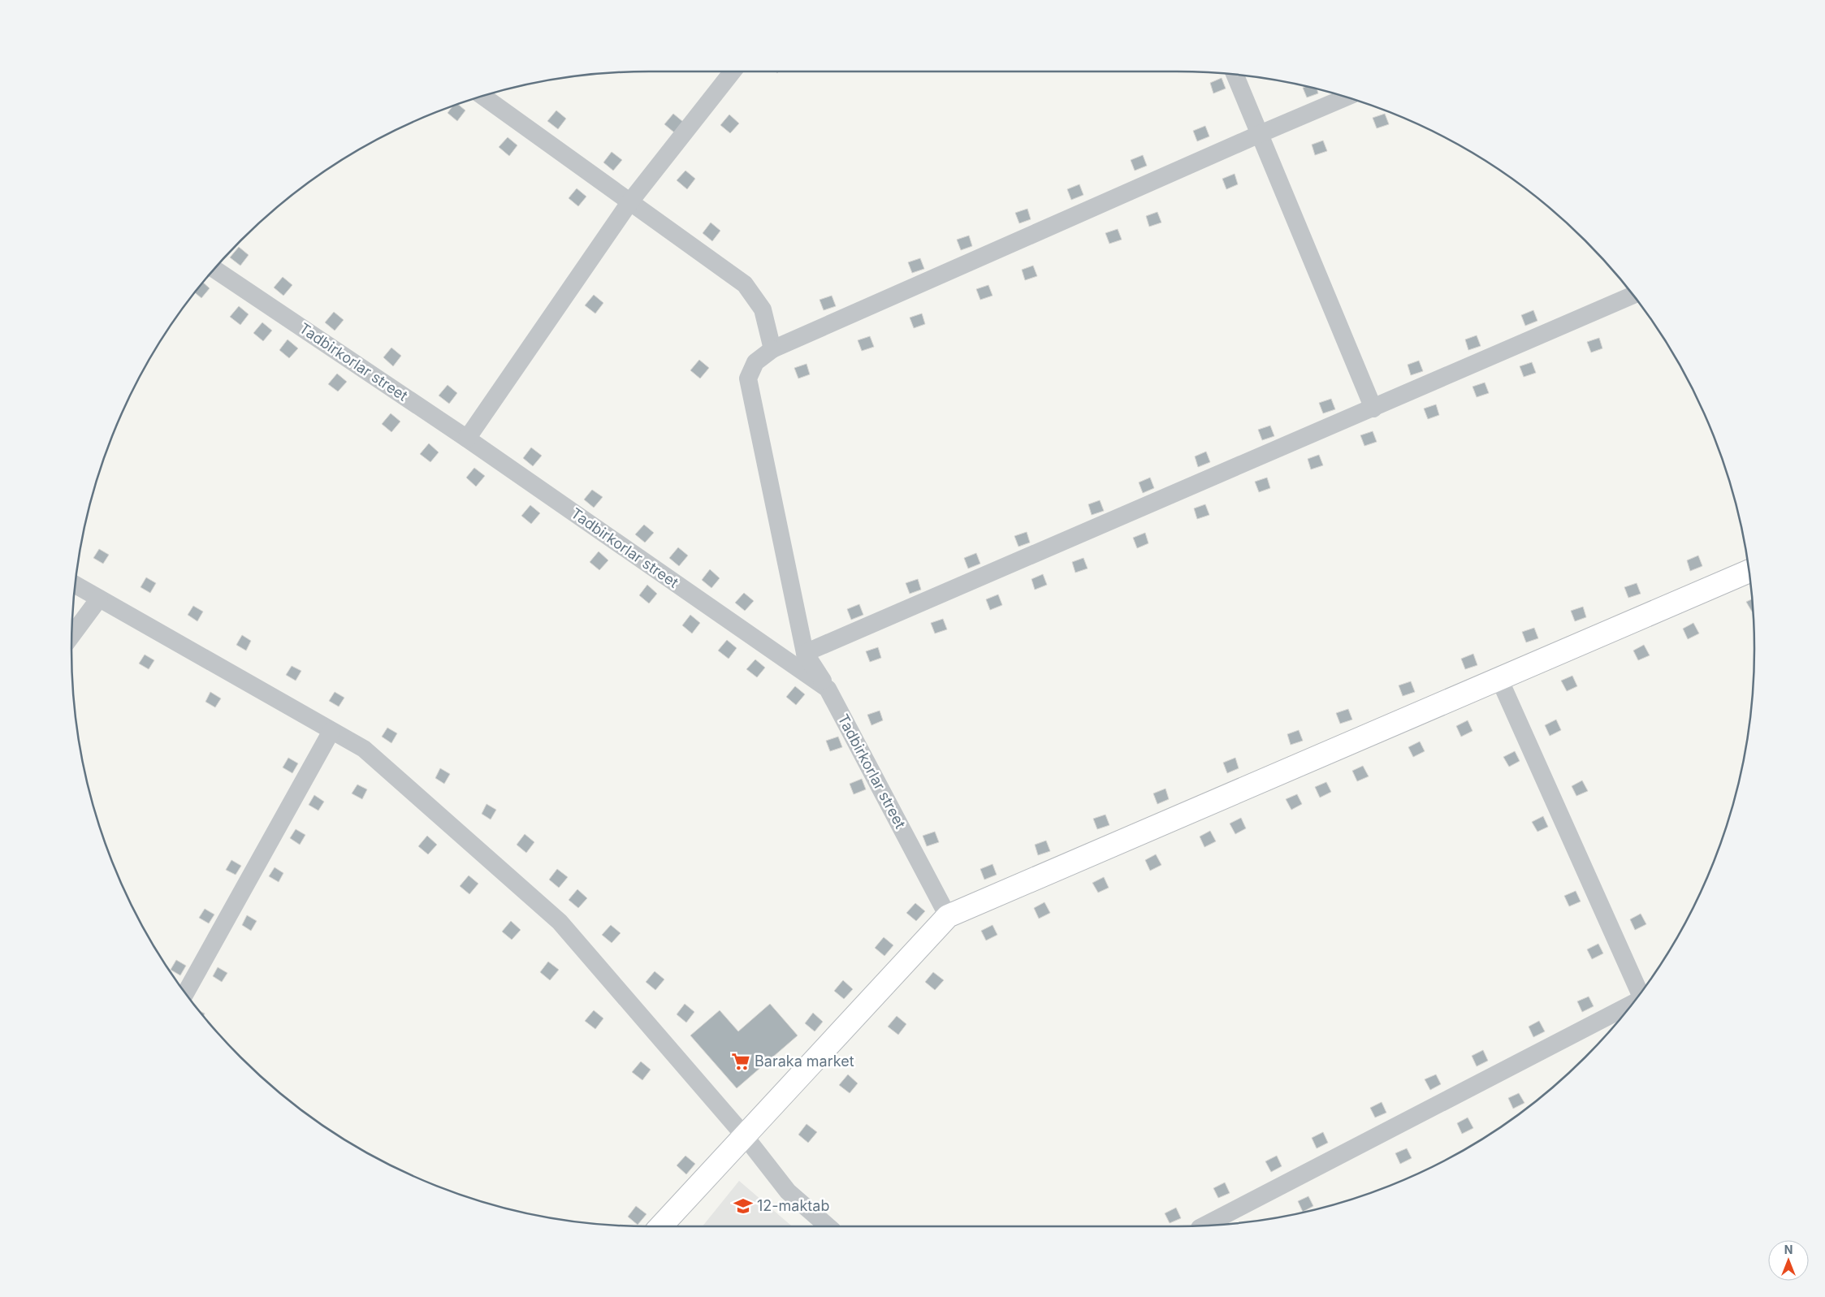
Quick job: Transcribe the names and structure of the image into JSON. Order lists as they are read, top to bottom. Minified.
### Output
{"streets":{"street":["Tadbirkorlar street"]},"places":{"supermarket":["Baraka market"],"school or university":["12-maktab"]},"north":"top"}
